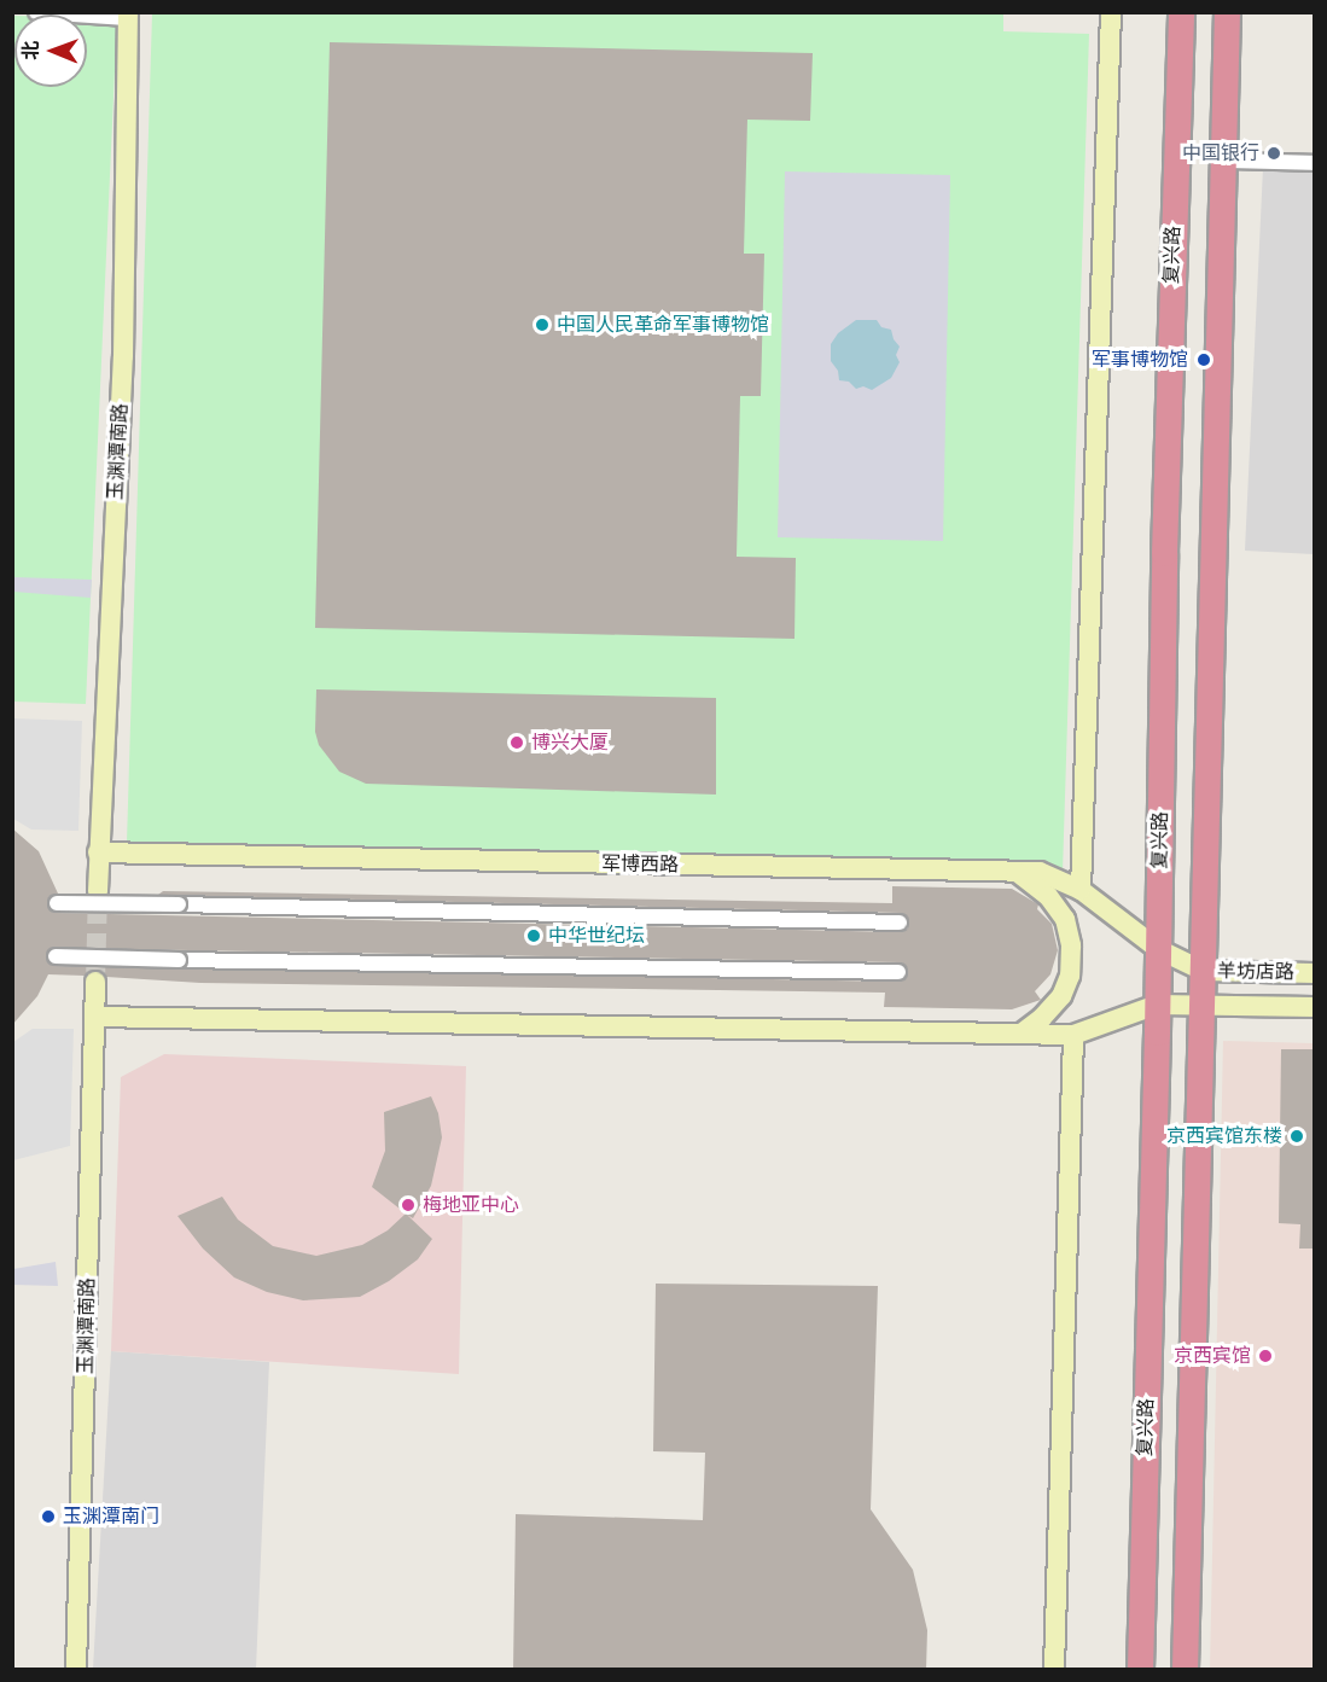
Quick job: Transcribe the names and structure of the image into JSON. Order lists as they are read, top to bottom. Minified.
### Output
{"streets":{"highway":["复兴路"],"street":["玉渊潭南路","军博西路","羊坊店路"]},"crossings":[["复兴路","军博西路"],["复兴路","羊坊店路"],["玉渊潭南路","军博西路"],["军博西路","羊坊店路"]],"places":["中国银行","中国人民革命军事博物馆","军事博物馆","博兴大厦","中华世纪坛","京西宾馆东楼","梅地亚中心","京西宾馆","玉渊潭南门"],"north":"left"}
